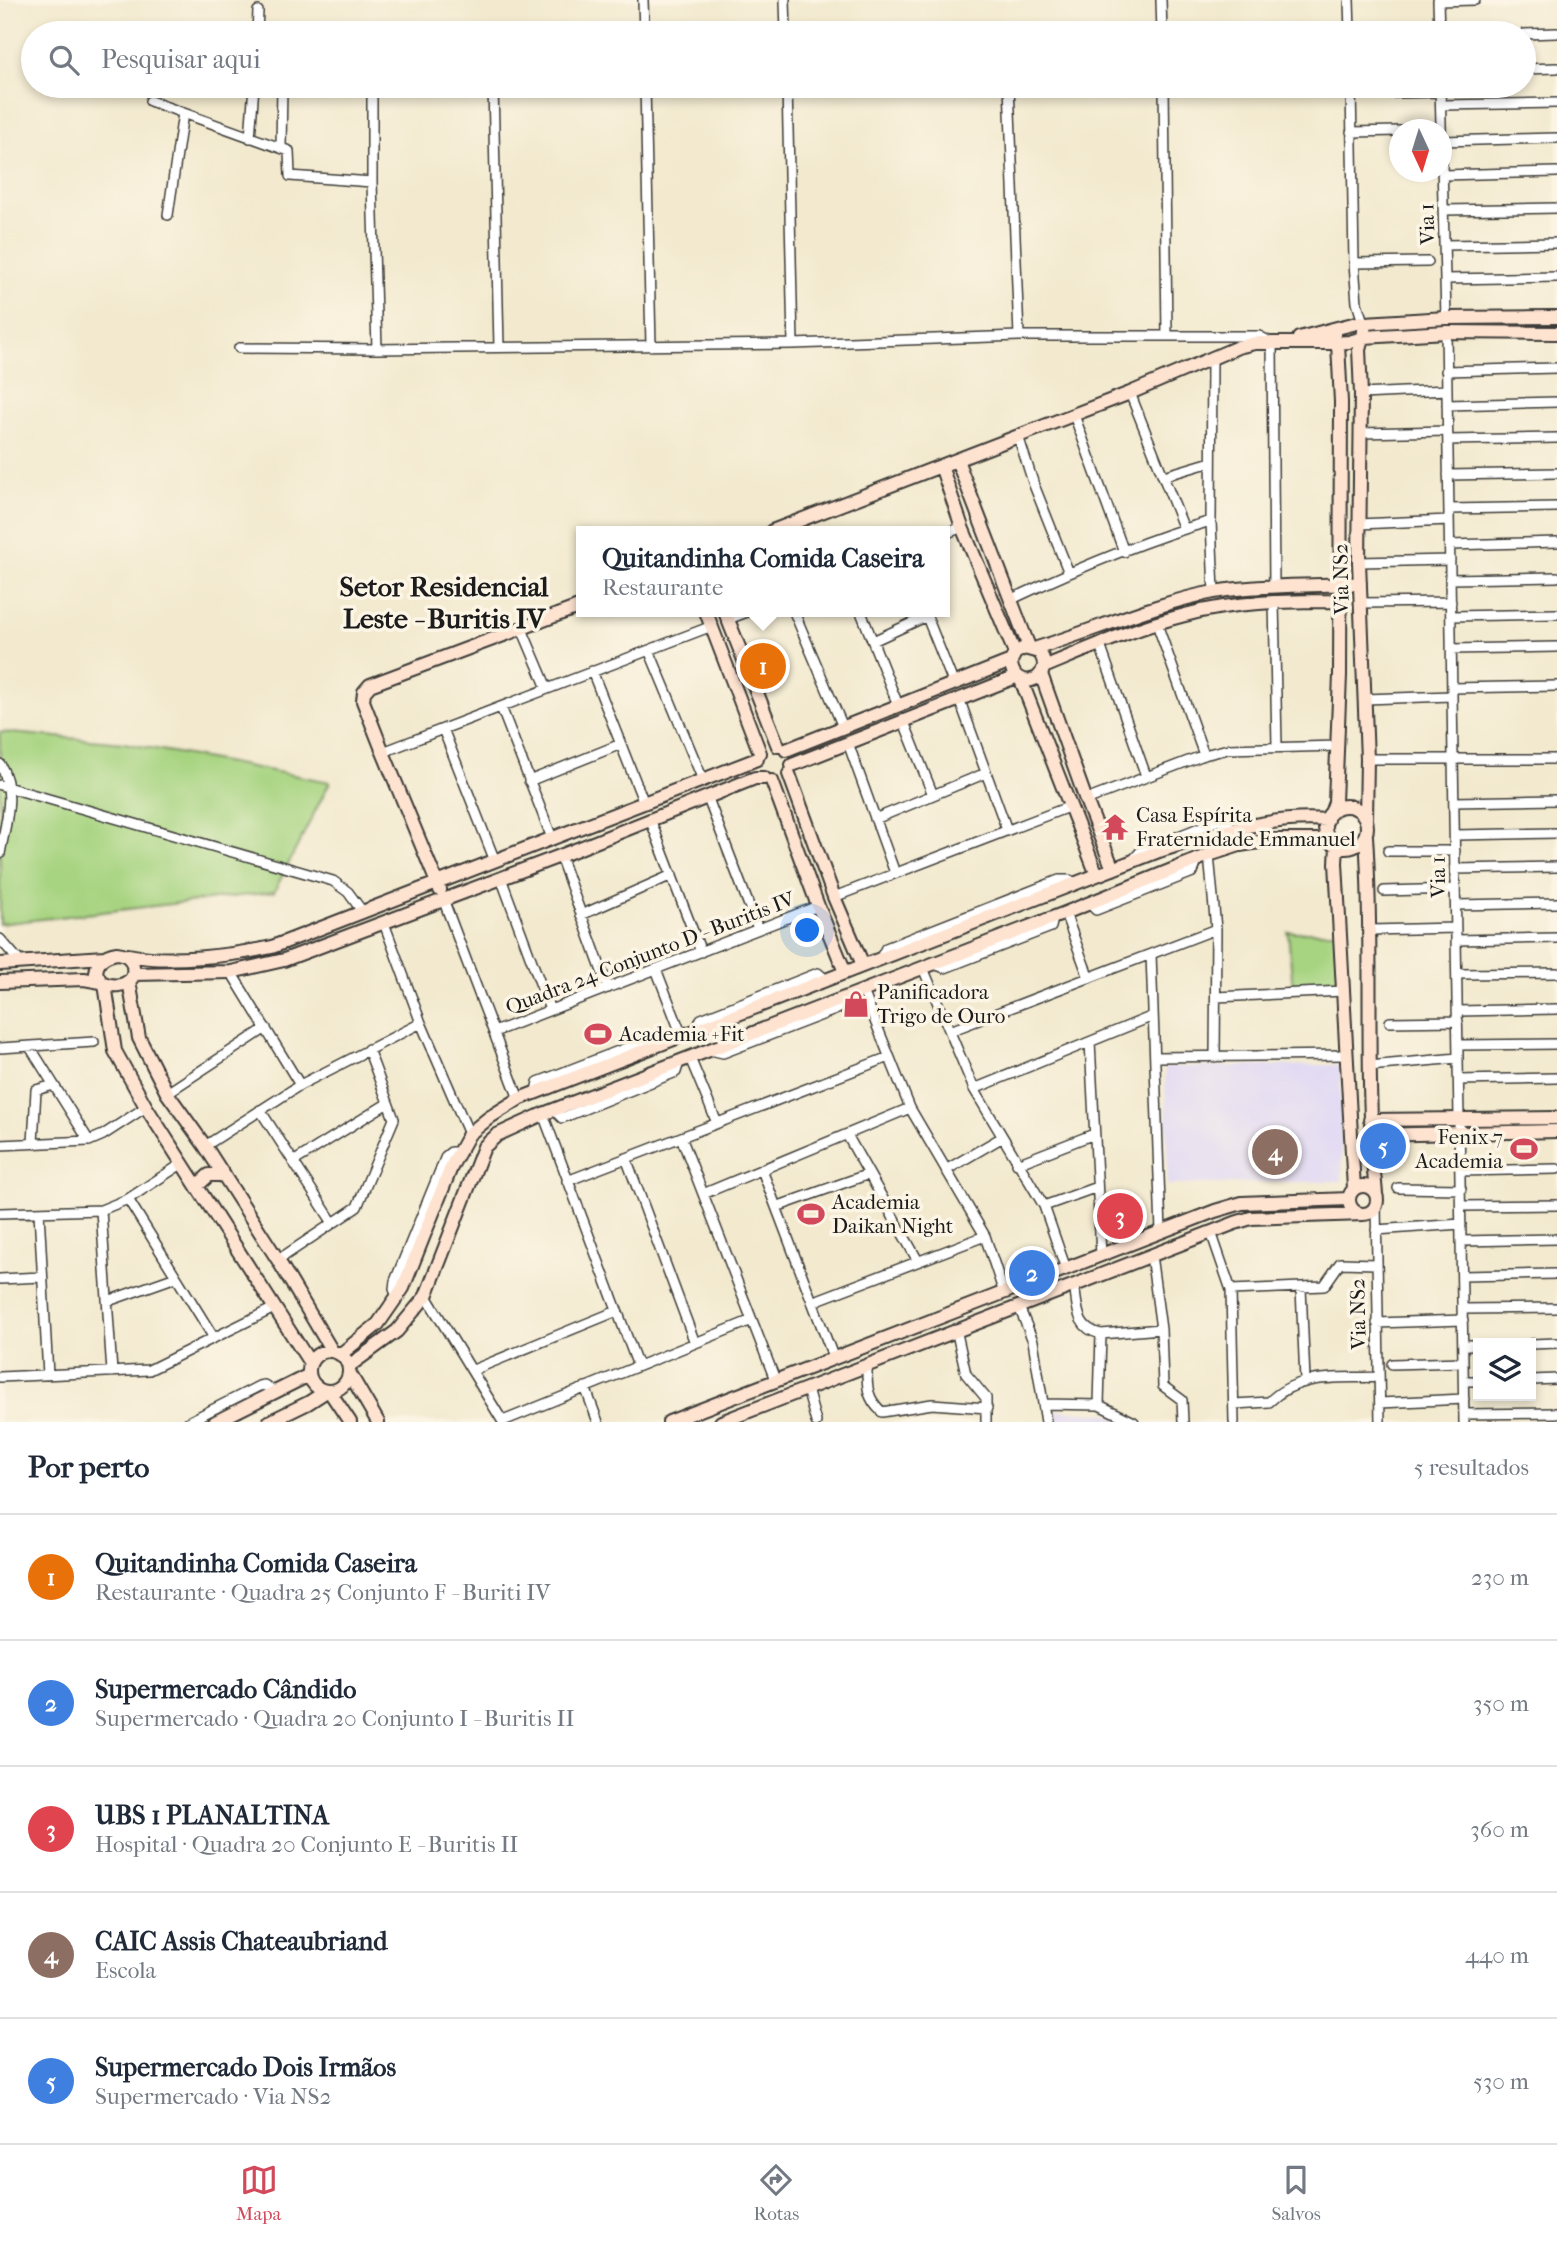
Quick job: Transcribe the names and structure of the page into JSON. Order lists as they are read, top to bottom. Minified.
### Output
{"streets":{"street":["Via 1","Via NS2","Quadra 24 Conjunto D - Buritis IV"]},"districts":["Setor Residencial Leste - Buritis IV"],"places":{"temple":["Casa Espírita Fraternidade Emmanuel"],"shop":["Panificadora Trigo de Ouro"],"sports":["Academia +Fit","Fenix 7 Academia","Academia Daikan Night"]},"north":"bottom","page":{"search":"Pesquisar aqui","popup":["Quitandinha Comida Caseira","Restaurante"],"pins":["1","5","4","3","2"],"heading":["Por perto","5 resultados"],"list":[{"mark":"1","name":"Quitandinha Comida Caseira","note":"Restaurante · Quadra 25 Conjunto F - Buriti IV","value":"230 m"},{"mark":"2","name":"Supermercado Cândido","note":"Supermercado · Quadra 20 Conjunto I - Buritis II","value":"350 m"},{"mark":"3","name":"UBS 1 PLANALTINA","note":"Hospital · Quadra 20 Conjunto E - Buritis II","value":"360 m"},{"mark":"4","name":"CAIC Assis Chateaubriand","note":"Escola","value":"440 m"},{"mark":"5","name":"Supermercado Dois Irmãos","note":"Supermercado · Via NS2","value":"530 m"}],"nav":["Mapa","Rotas","Salvos"]}}
